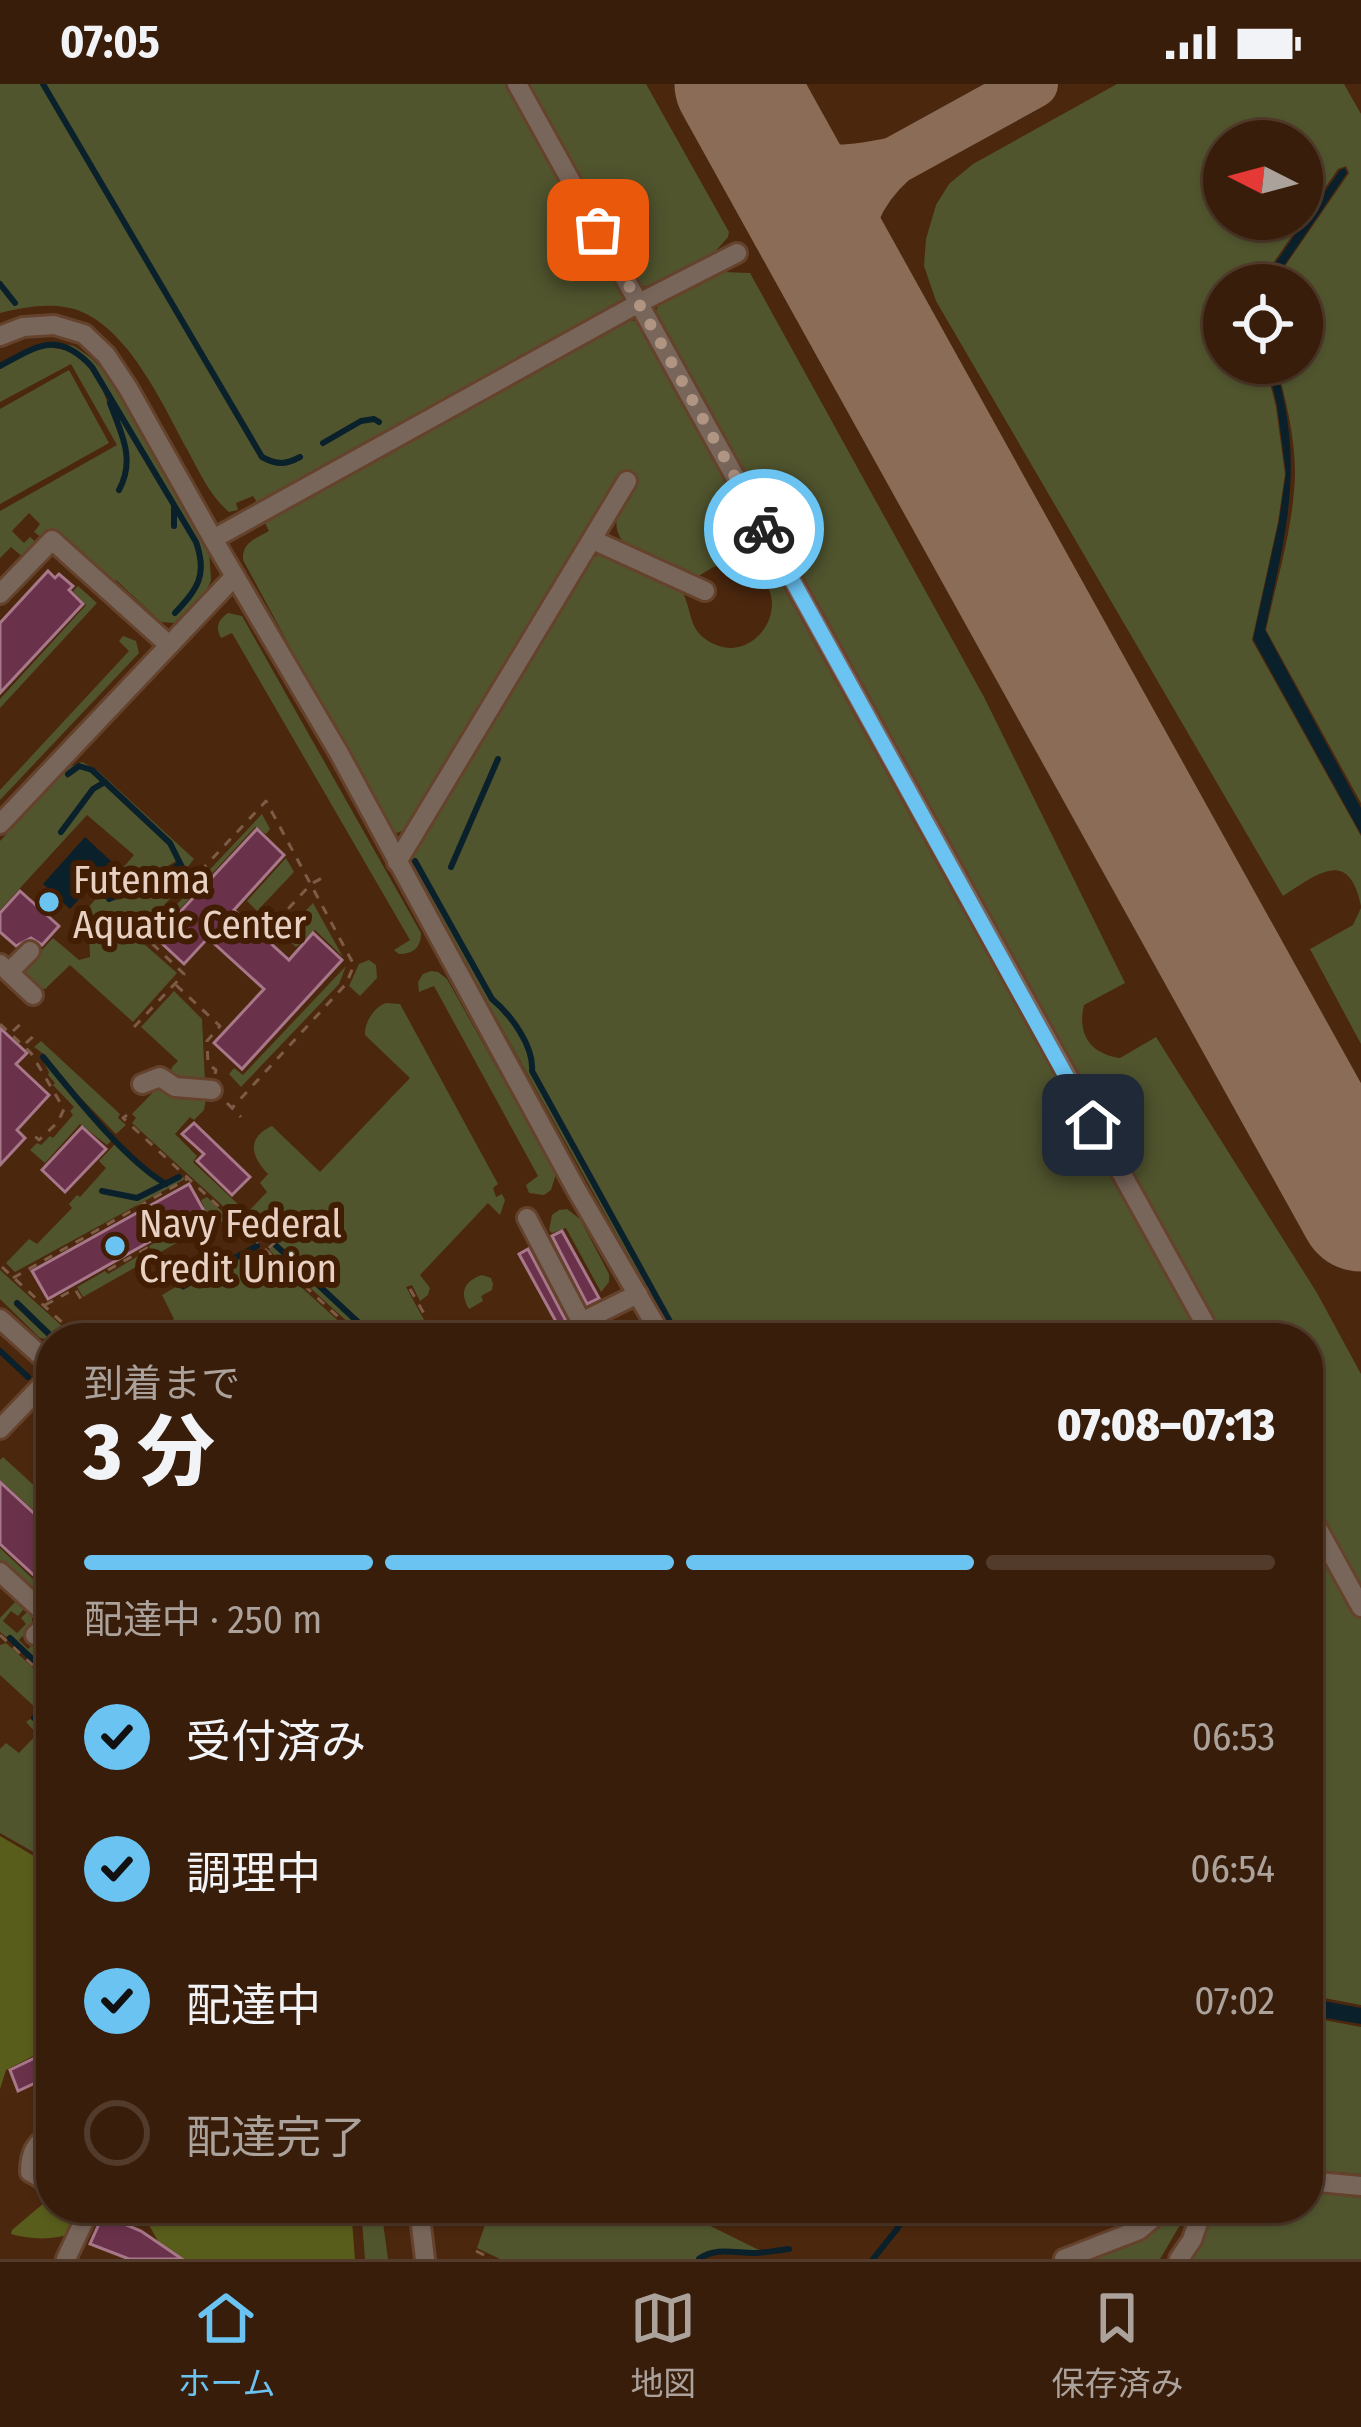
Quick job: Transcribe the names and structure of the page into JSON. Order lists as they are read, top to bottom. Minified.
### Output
{"places":["Futenma Aquatic Center","Navy Federal Credit Union"],"north":"left","page":{"status":"07:05","heading":["3 分","到着まで","07:08–07:13"],"bar":"配達中 · 250 m","list":[["受付済み","06:53"],["調理中","06:54"],["配達中","07:02"],"配達完了"],"tabs":["ホーム","地図","保存済み"]}}
